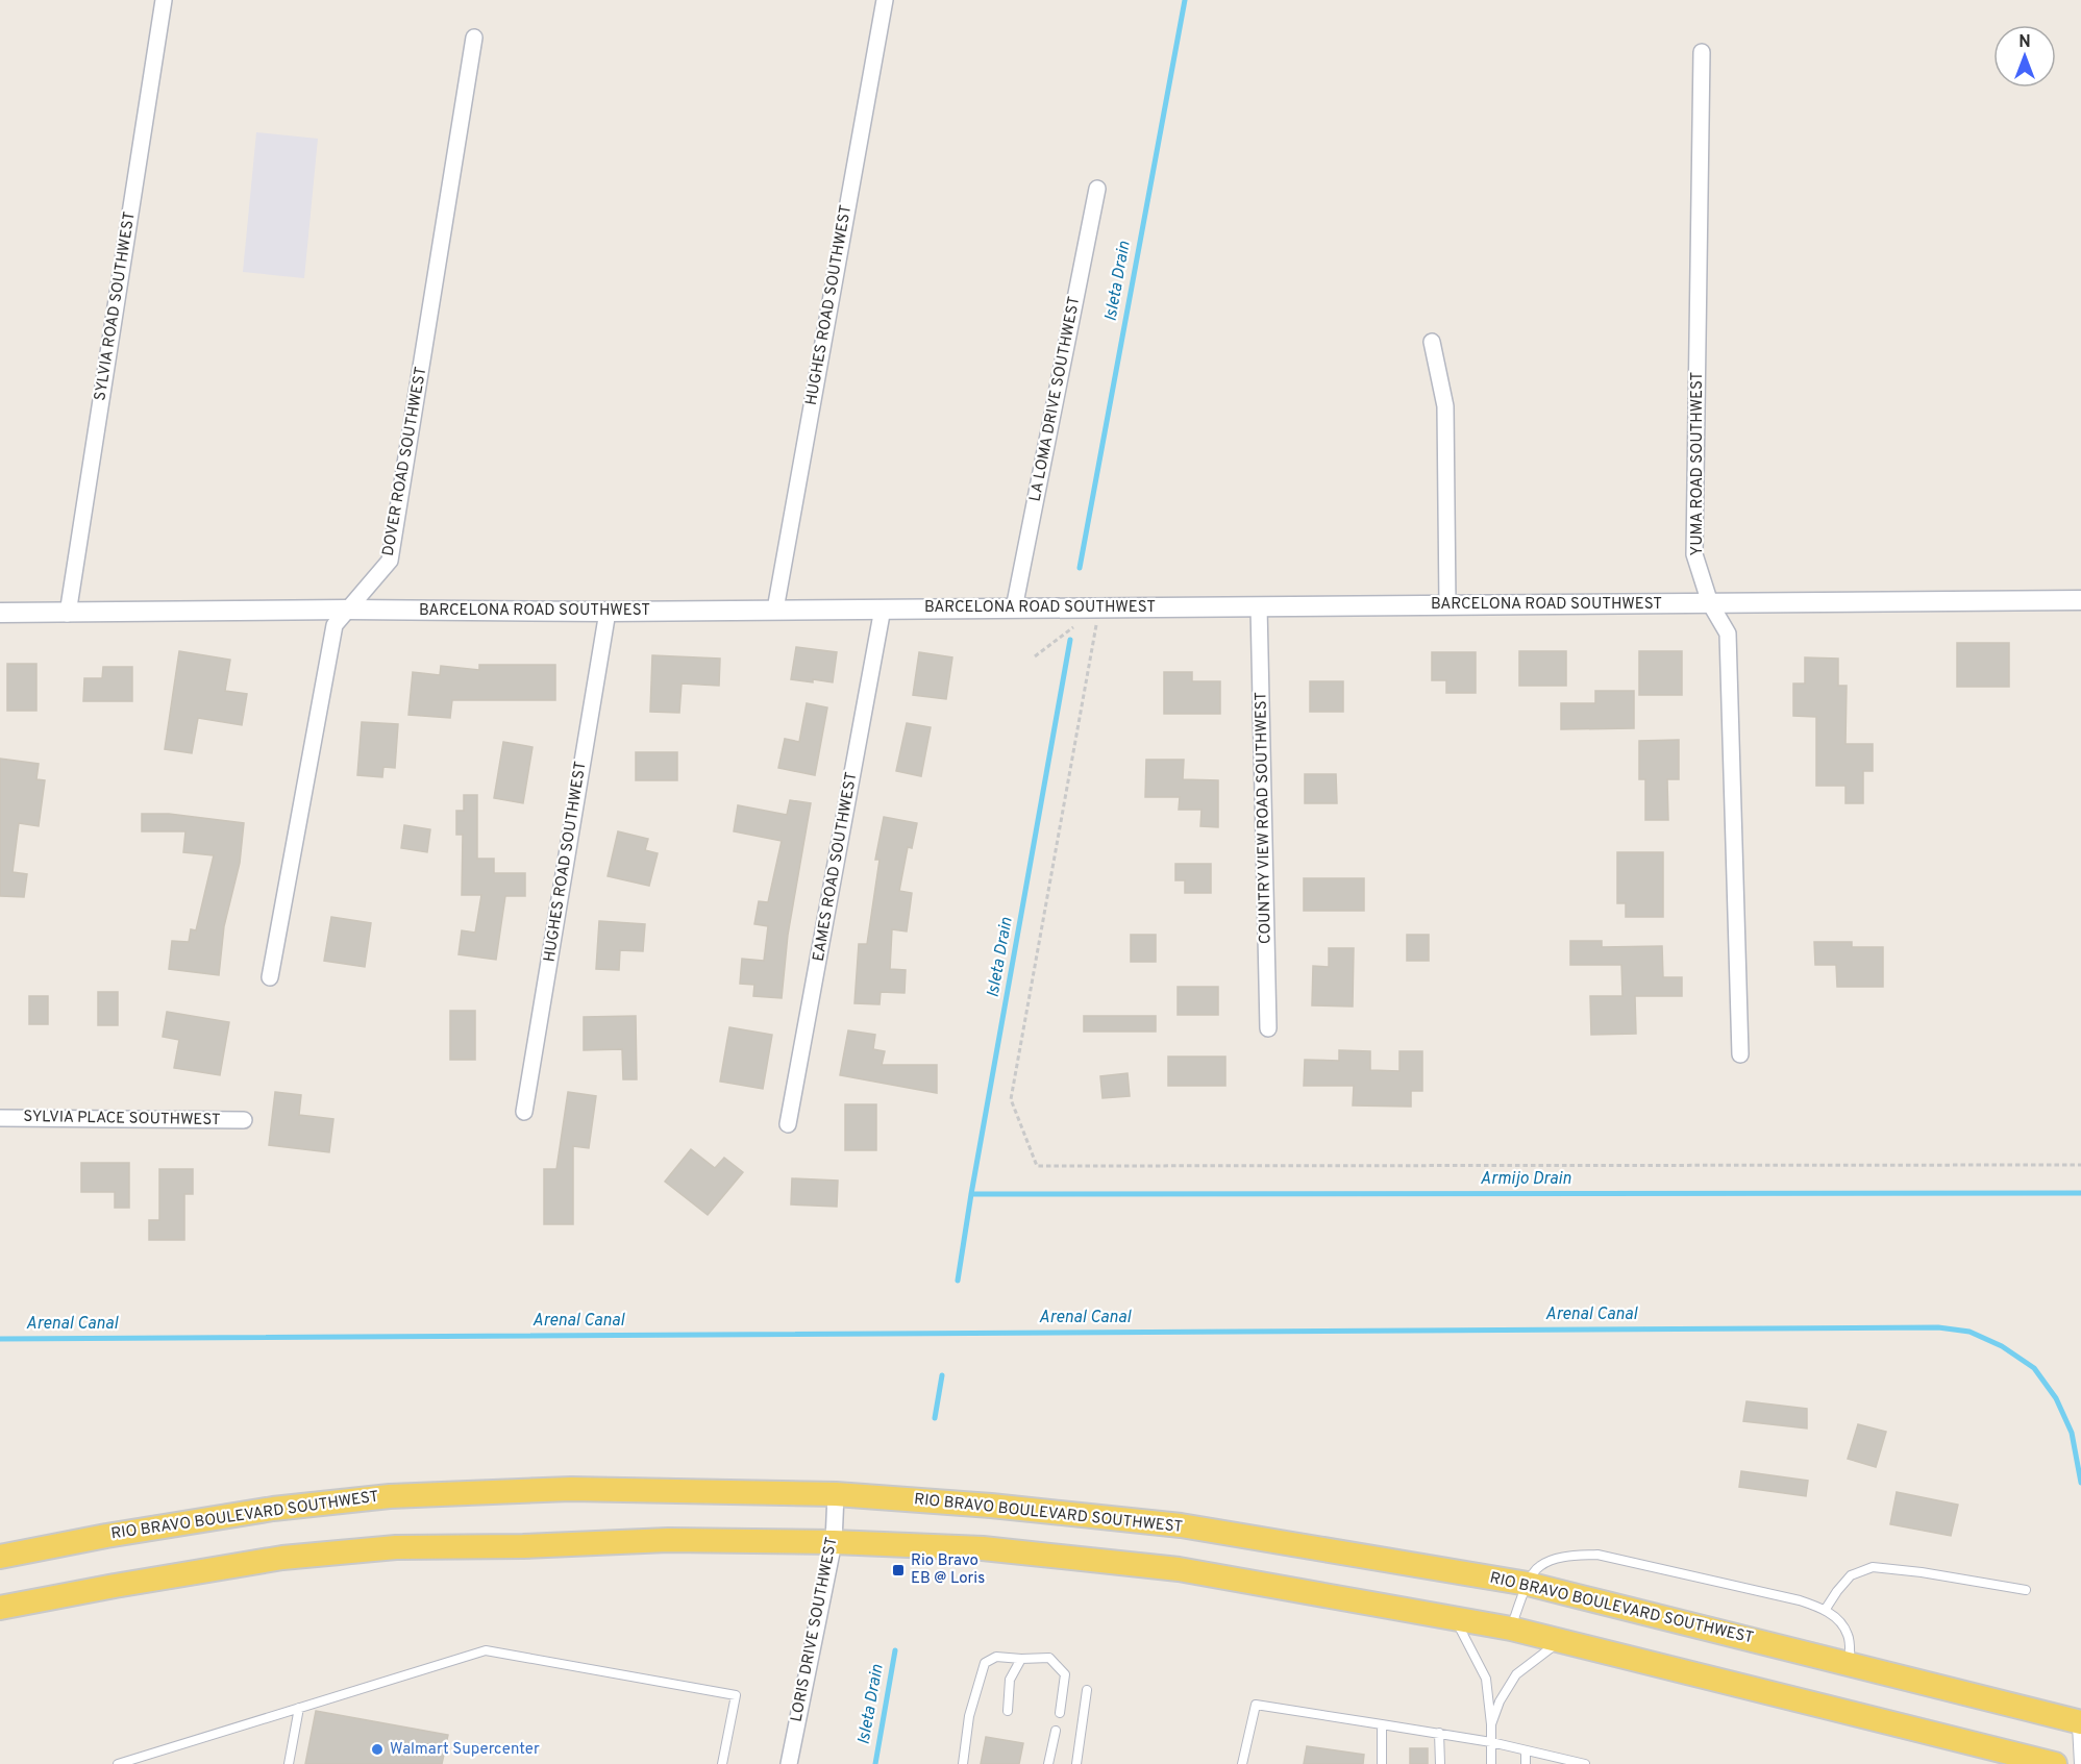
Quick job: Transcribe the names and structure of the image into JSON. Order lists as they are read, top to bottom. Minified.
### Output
{"streets":{"main road":["RIO BRAVO BOULEVARD SOUTHWEST"],"street":["HUGHES ROAD SOUTHWEST","SYLVIA ROAD SOUTHWEST","LA LOMA DRIVE SOUTHWEST","DOVER ROAD SOUTHWEST","YUMA ROAD SOUTHWEST","BARCELONA ROAD SOUTHWEST","COUNTRY VIEW ROAD SOUTHWEST","EAMES ROAD SOUTHWEST","SYLVIA PLACE SOUTHWEST","LORIS DRIVE SOUTHWEST"]},"crossings":[["HUGHES ROAD SOUTHWEST","BARCELONA ROAD SOUTHWEST"],["SYLVIA ROAD SOUTHWEST","BARCELONA ROAD SOUTHWEST"],["LA LOMA DRIVE SOUTHWEST","BARCELONA ROAD SOUTHWEST"],["DOVER ROAD SOUTHWEST","BARCELONA ROAD SOUTHWEST"],["YUMA ROAD SOUTHWEST","BARCELONA ROAD SOUTHWEST"],["BARCELONA ROAD SOUTHWEST","COUNTRY VIEW ROAD SOUTHWEST"],["BARCELONA ROAD SOUTHWEST","EAMES ROAD SOUTHWEST"],["RIO BRAVO BOULEVARD SOUTHWEST","LORIS DRIVE SOUTHWEST"]],"water":["Isleta Drain","Armijo Drain","Arenal Canal"],"places":{"transit":["Rio Bravo EB @ Loris"],"other":["Walmart Supercenter"]},"north":"top"}
